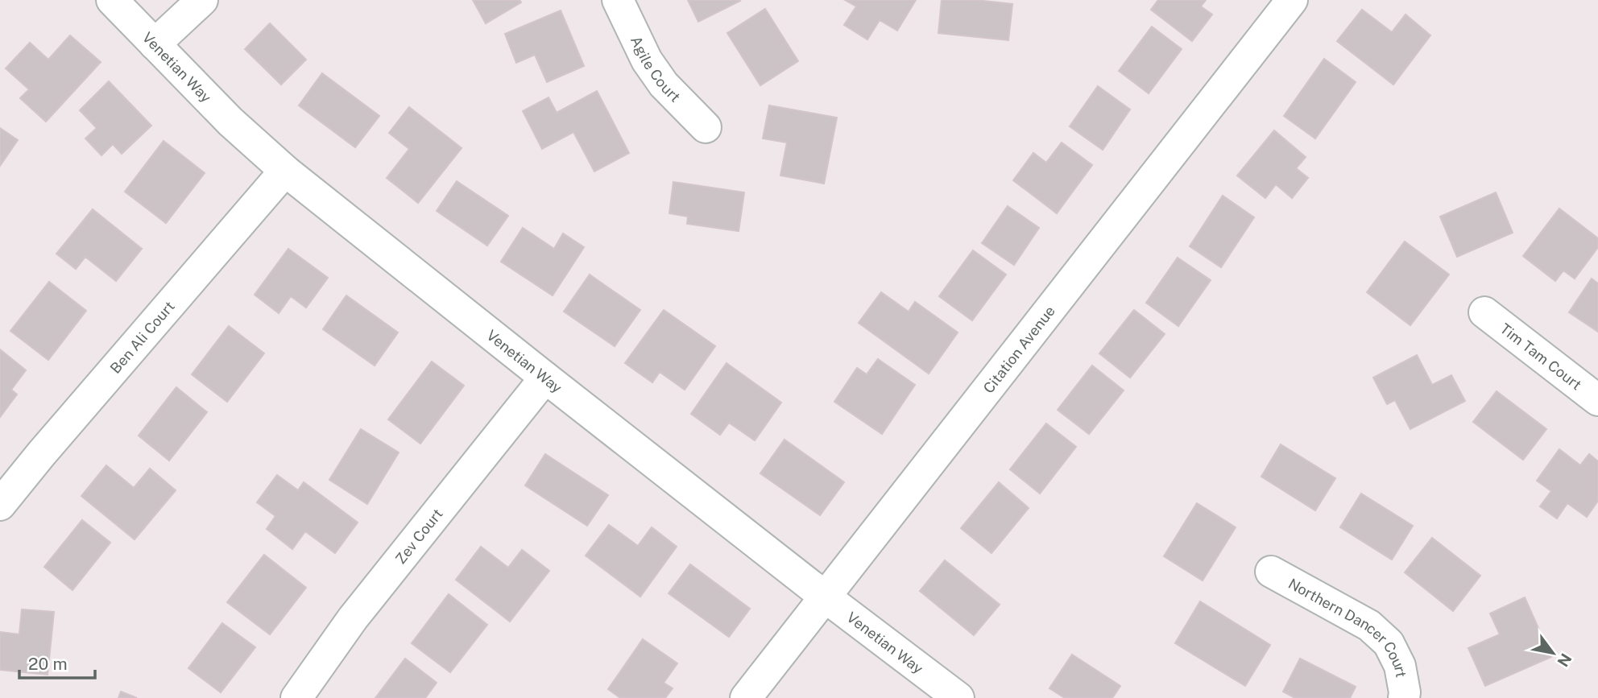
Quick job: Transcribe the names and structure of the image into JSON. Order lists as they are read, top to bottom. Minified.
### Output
{"streets":{"street":["Venetian Way","Agile Court","Ben Ali Court","Citation Avenue","Tim Tam Court","Zev Court","Northern Dancer Court"]},"crossings":[["Venetian Way","Ben Ali Court"],["Venetian Way","Citation Avenue"],["Venetian Way","Zev Court"]],"scale_bar":"20 m","north":"bottom right"}
